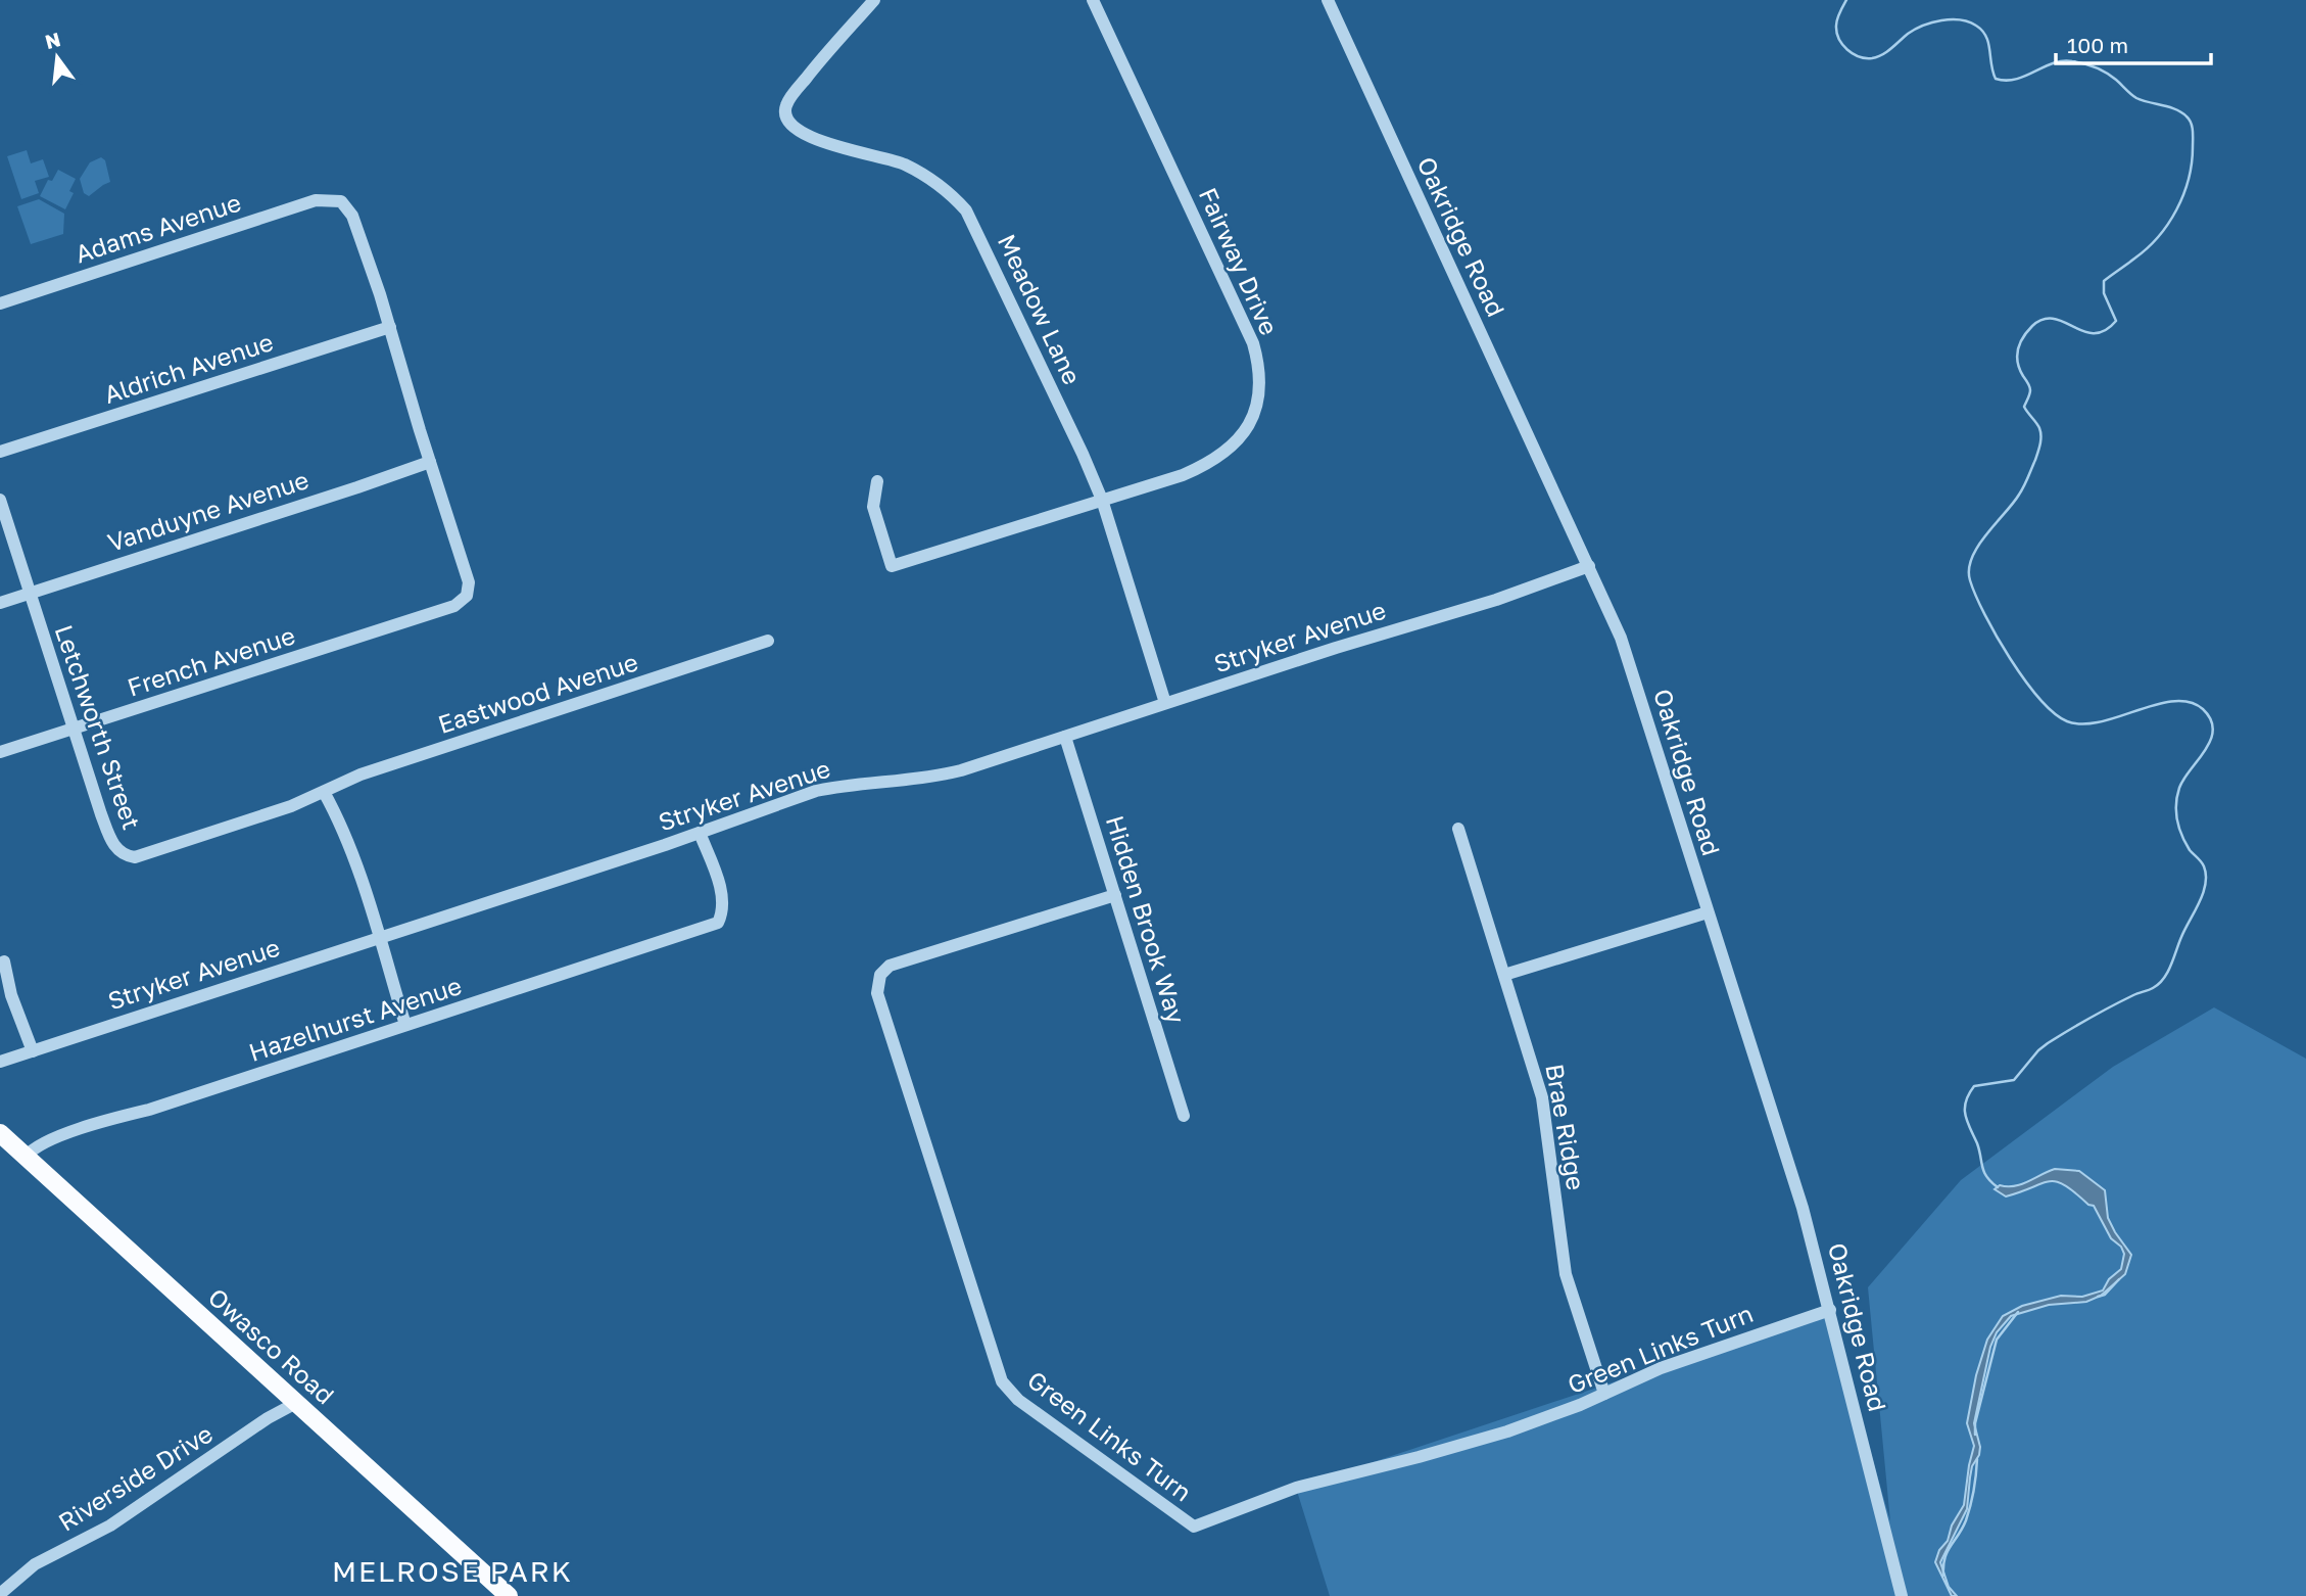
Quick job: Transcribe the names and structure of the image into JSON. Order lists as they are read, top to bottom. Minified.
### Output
{"streets":{"main road":["Owasco Road"],"street":["Adams Avenue","Oakridge Road","Fairway Drive","Meadow Lane","Aldrich Avenue","Vanduyne Avenue","Stryker Avenue","French Avenue","Eastwood Avenue","Letchworth Street","Hidden Brook Way","Hazelhurst Avenue","Brae Ridge","Green Links Turn","Riverside Drive"]},"crossings":[["Adams Avenue","Aldrich Avenue"],["Oakridge Road","Stryker Avenue"],["Oakridge Road","Green Links Turn"],["Fairway Drive","Meadow Lane"],["Meadow Lane","Stryker Avenue"],["Vanduyne Avenue","French Avenue"],["Vanduyne Avenue","Letchworth Street"],["Stryker Avenue","Hidden Brook Way"],["Stryker Avenue","Hazelhurst Avenue"],["French Avenue","Letchworth Street"],["Eastwood Avenue","Letchworth Street"],["Hidden Brook Way","Green Links Turn"],["Hazelhurst Avenue","Owasco Road"],["Brae Ridge","Green Links Turn"],["Owasco Road","Riverside Drive"]],"districts":["MELROSE PARK"],"scale_bar":"100 m","north":"top"}
